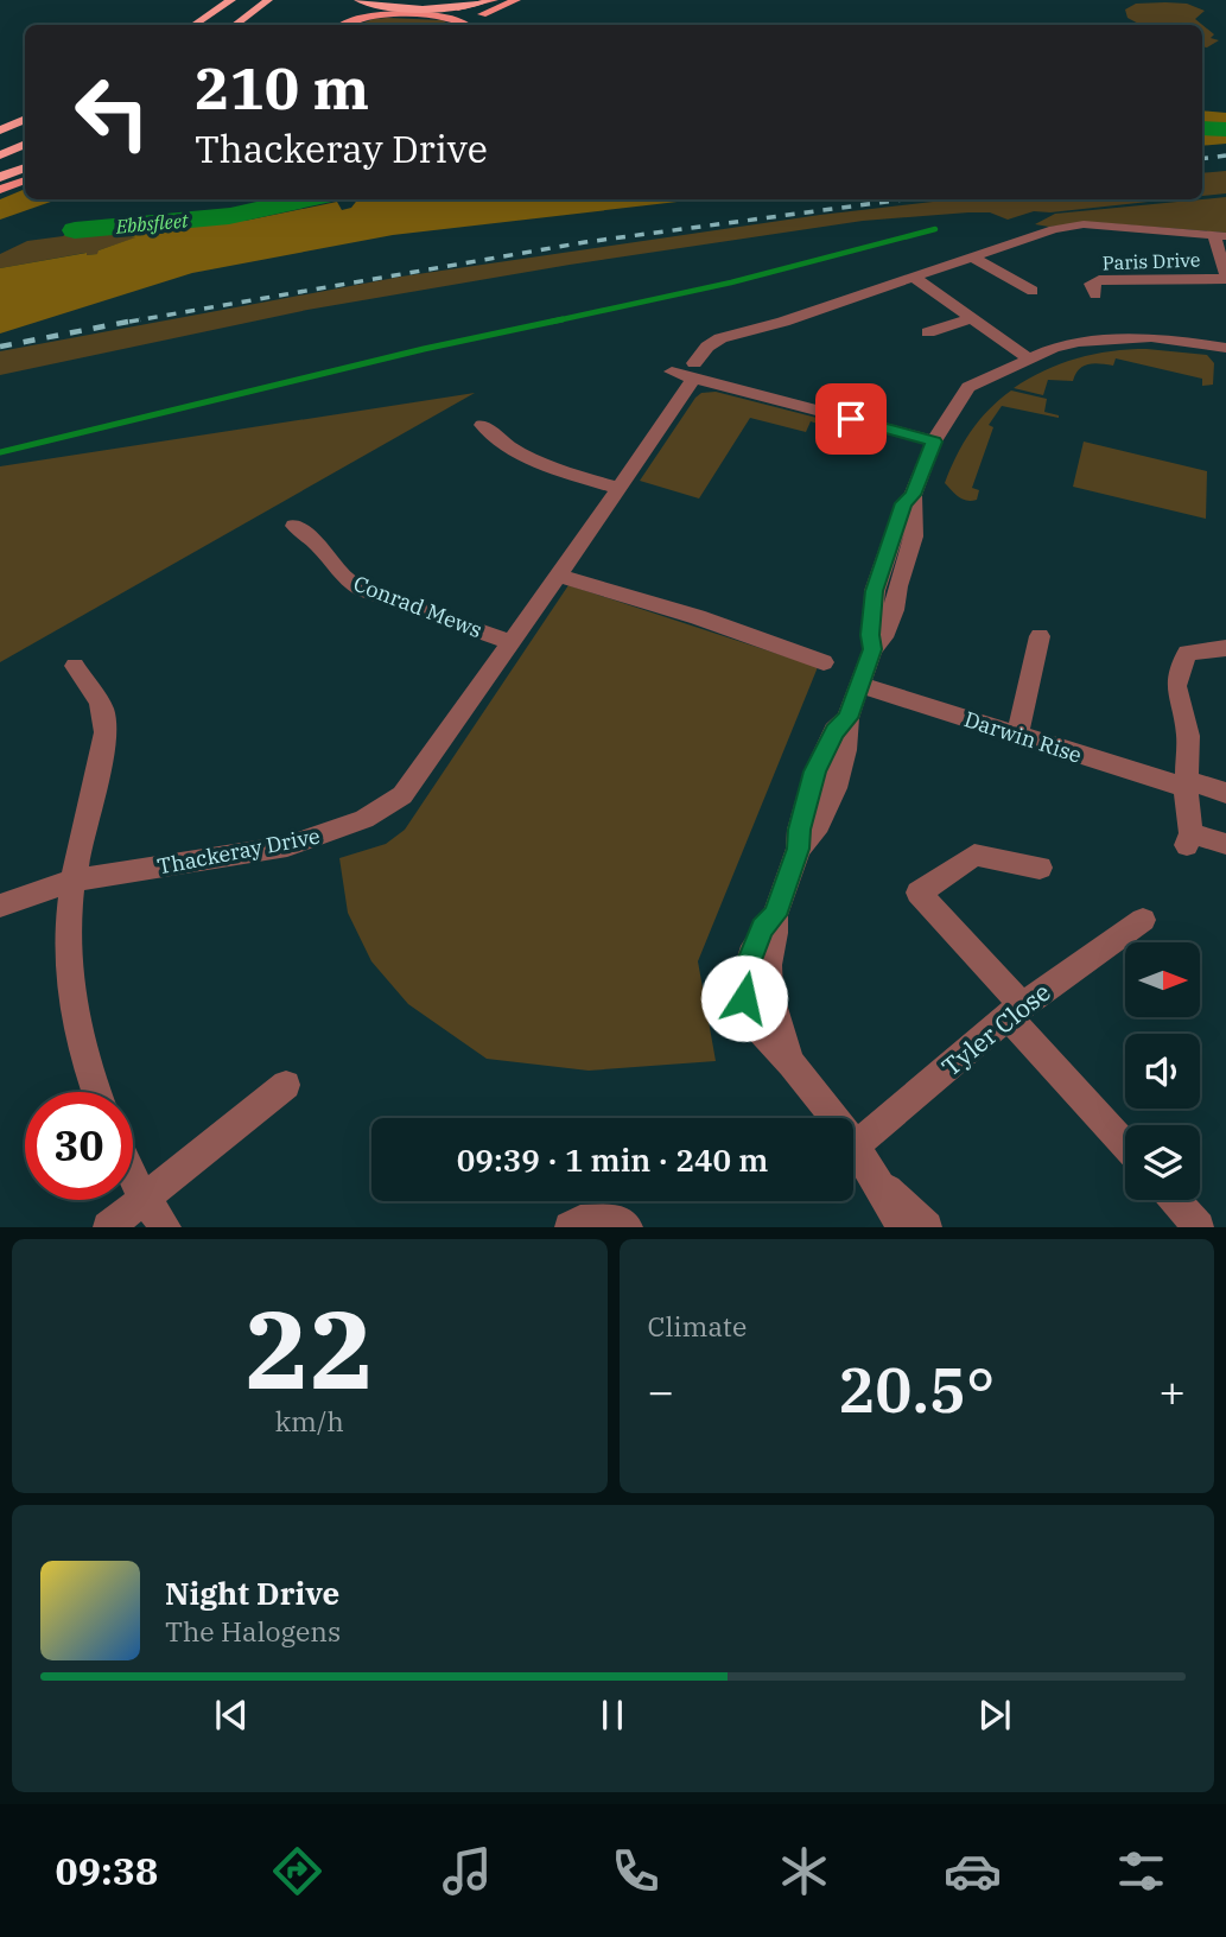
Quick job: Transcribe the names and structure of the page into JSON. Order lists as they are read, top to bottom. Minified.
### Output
{"streets":{"street":["Paris Drive","Conrad Mews","Darwin Rise","Thackeray Drive","Tyler Close"]},"crossings":[["Conrad Mews","Thackeray Drive"]],"water":["Ebbsfleet"],"north":"right","page":{"turn":["210 m","Thackeray Drive"],"limit":"30","trip":"09:39 · 1 min · 240 m","tile":[["22","km/h"],"Climate"],"heat":["−","20.5°","+"],"song":["Night Drive","The Halogens"],"tabs":"09:38"}}
